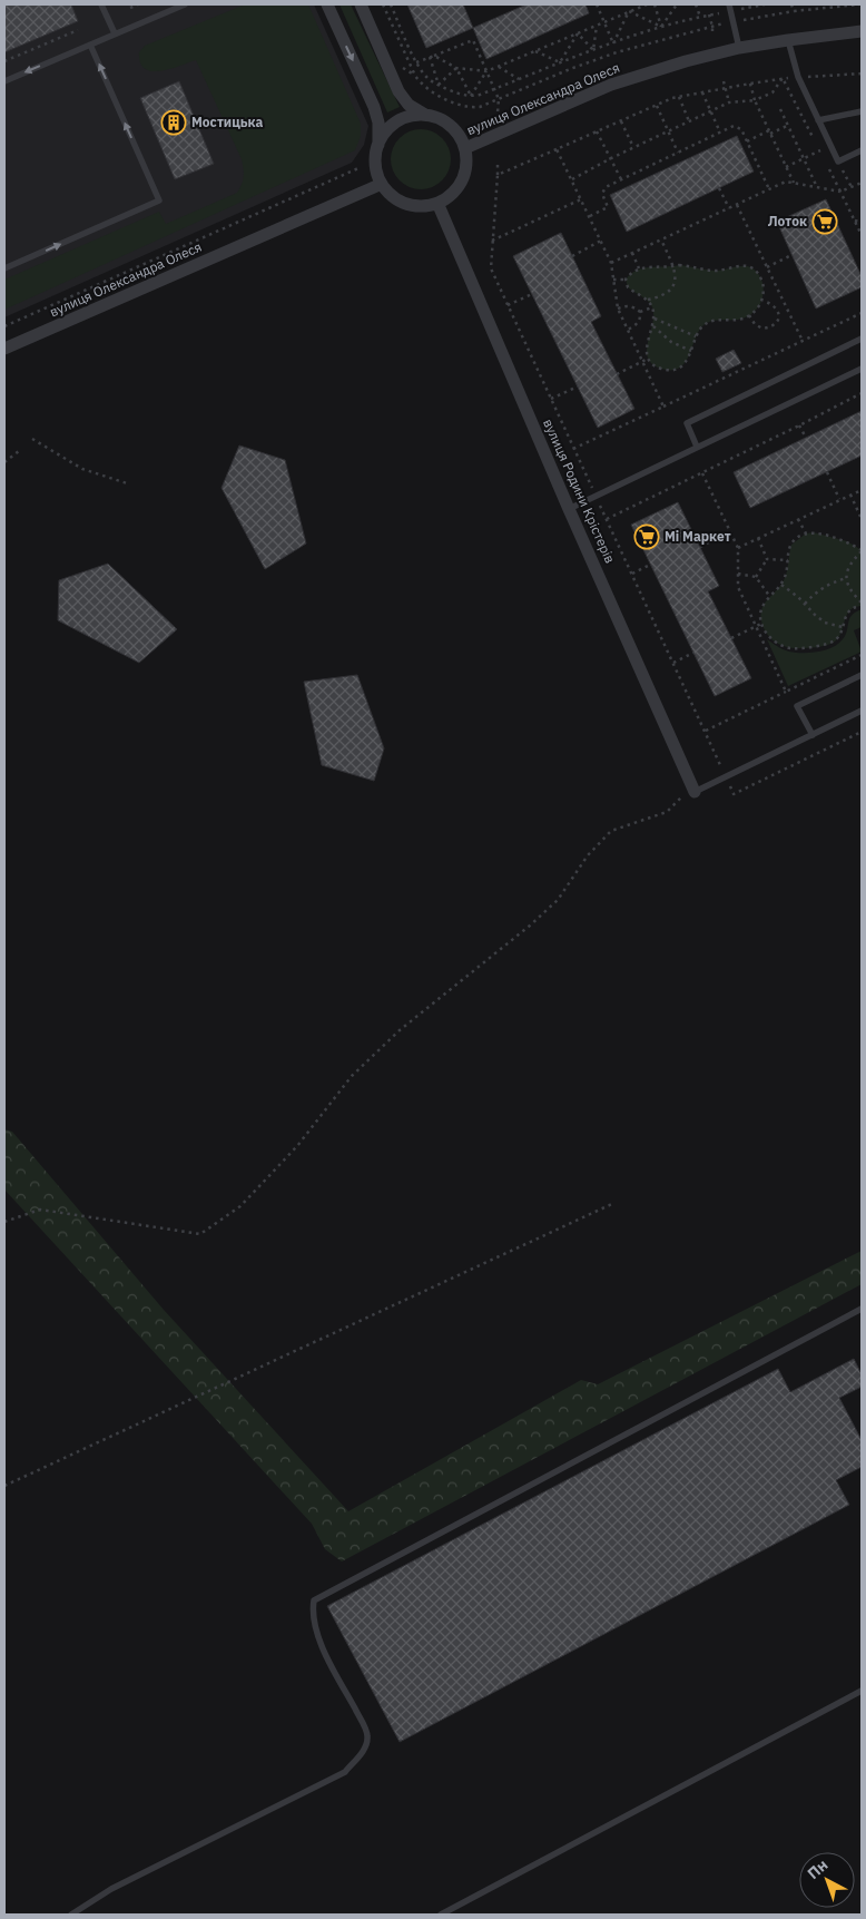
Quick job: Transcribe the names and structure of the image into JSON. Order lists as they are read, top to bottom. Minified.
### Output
{"streets":{"street":["вулиця Олександра Олеся","вулиця Родини Крістерів"]},"crossings":[["вулиця Олександра Олеся","вулиця Родини Крістерів"]],"places":{"building":["Мостицька"],"supermarket":["Лоток","Мі Маркет"]},"north":"top left"}
